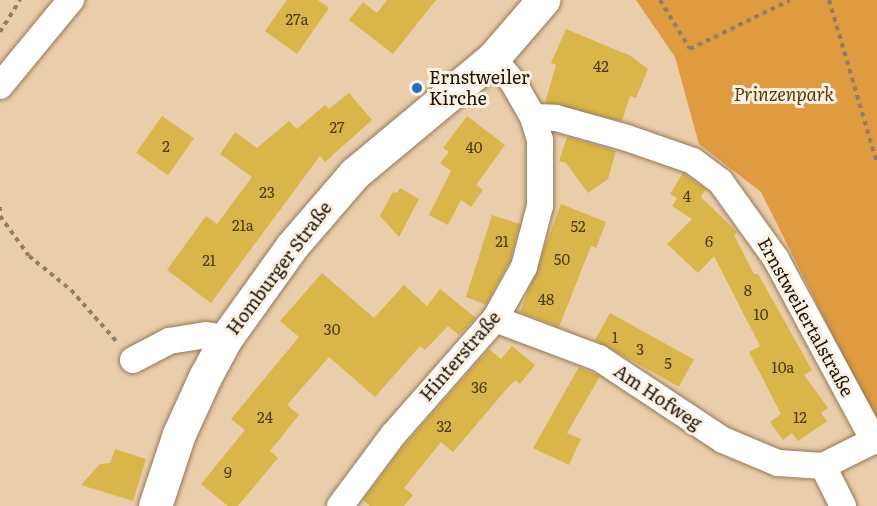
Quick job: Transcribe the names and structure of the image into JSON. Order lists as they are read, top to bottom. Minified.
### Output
{"streets":{"main road":["Homburger Straße"],"street":["Ernstweilertalstraße","Hinterstraße","Am Hofweg"]},"crossings":[["Ernstweilertalstraße","Hinterstraße"],["Ernstweilertalstraße","Am Hofweg"],["Hinterstraße","Am Hofweg"]],"parks":["Prinzenpark"],"places":["Ernstweiler Kirche"],"house_numbers":["27a","42","27","2","40","23","4","21a","52","21","6","50","21","8","48","10","30","1","3","5","10a","36","24","12","32","9"]}
